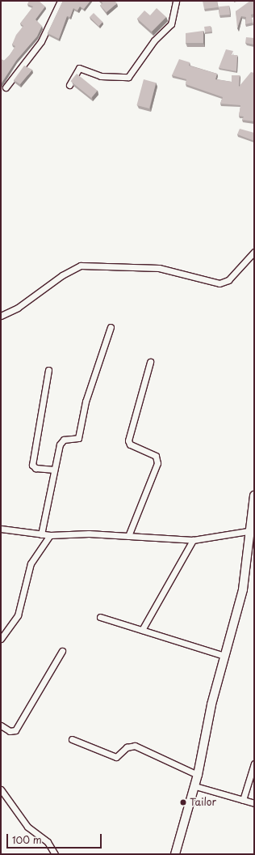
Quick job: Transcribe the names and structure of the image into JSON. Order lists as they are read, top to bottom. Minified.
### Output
{"places":["Tailor"],"scale_bar":"100 m"}
